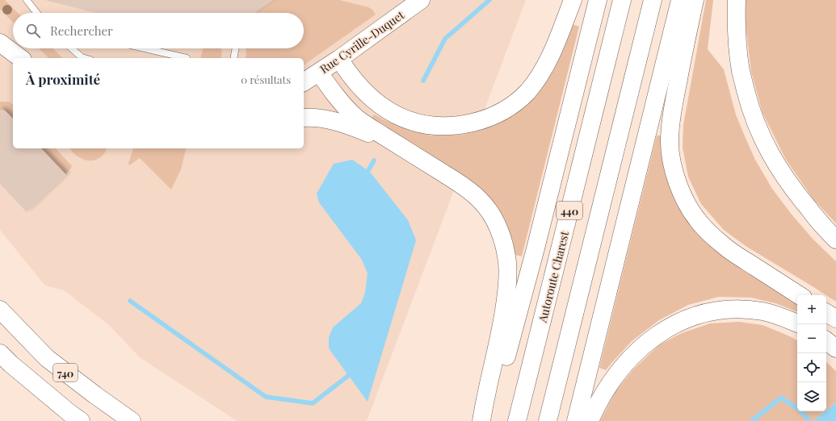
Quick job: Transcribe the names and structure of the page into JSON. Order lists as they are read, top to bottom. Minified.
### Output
{"streets":{"main road":["Rue Cyrille-Duquet","440","Autoroute Charest","740"]},"page":{"search":"Rechercher","heading":["À proximité","0 résultats"],"map_buttons":["+","−"]}}
